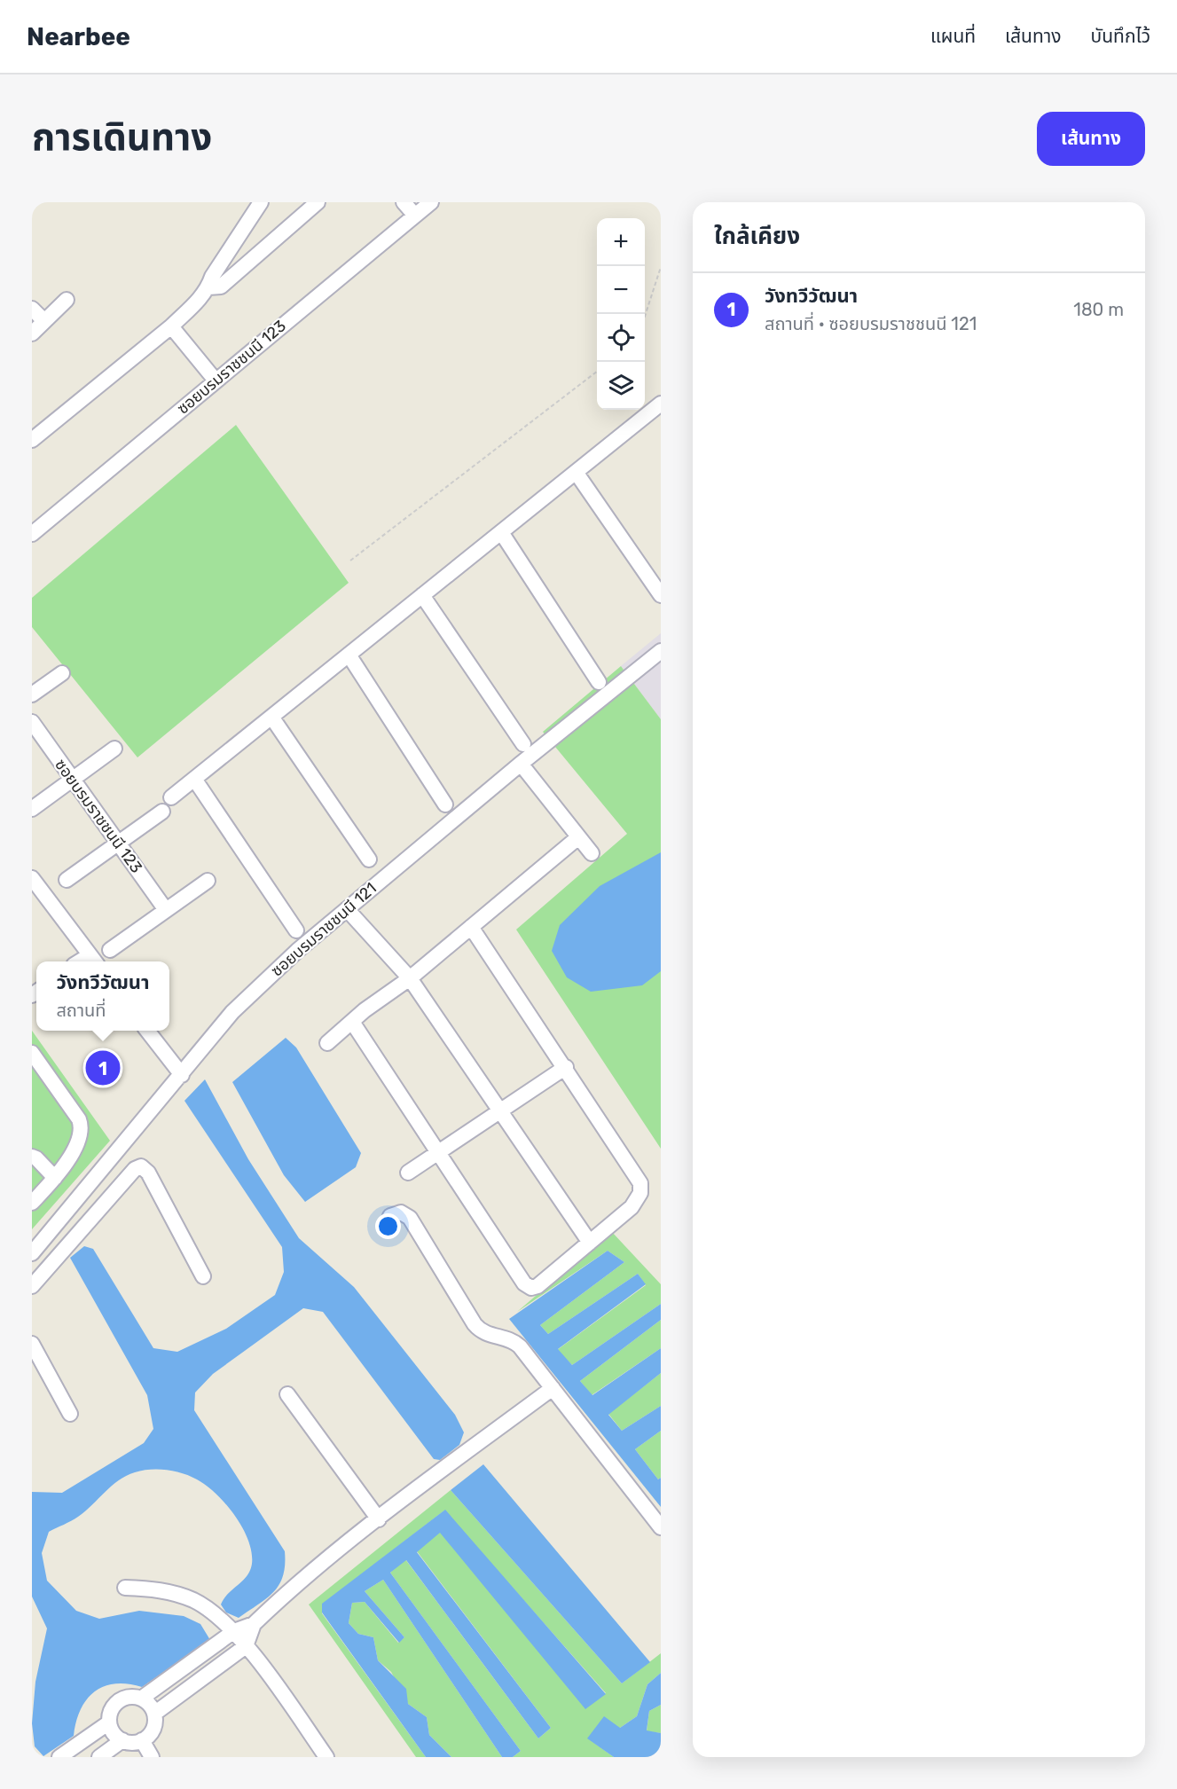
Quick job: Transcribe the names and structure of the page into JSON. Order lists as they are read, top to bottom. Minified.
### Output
{"streets":{"street":["ซอยบรมราชชนนี 123","ซอยบรมราชชนนี 121"]},"page":{"header":"Nearbee","nav":["แผนที่","เส้นทาง","บันทึกไว้"],"title":"การเดินทาง","buttons":"เส้นทาง","heading":"ใกล้เคียง","map_buttons":["+","−"],"list":[{"mark":"1","name":"วังทวีวัฒนา","note":"สถานที่ · ซอยบรมราชชนนี 121","value":"180 m"}],"popup":["วังทวีวัฒนา","สถานที่"],"pins":"1"}}
